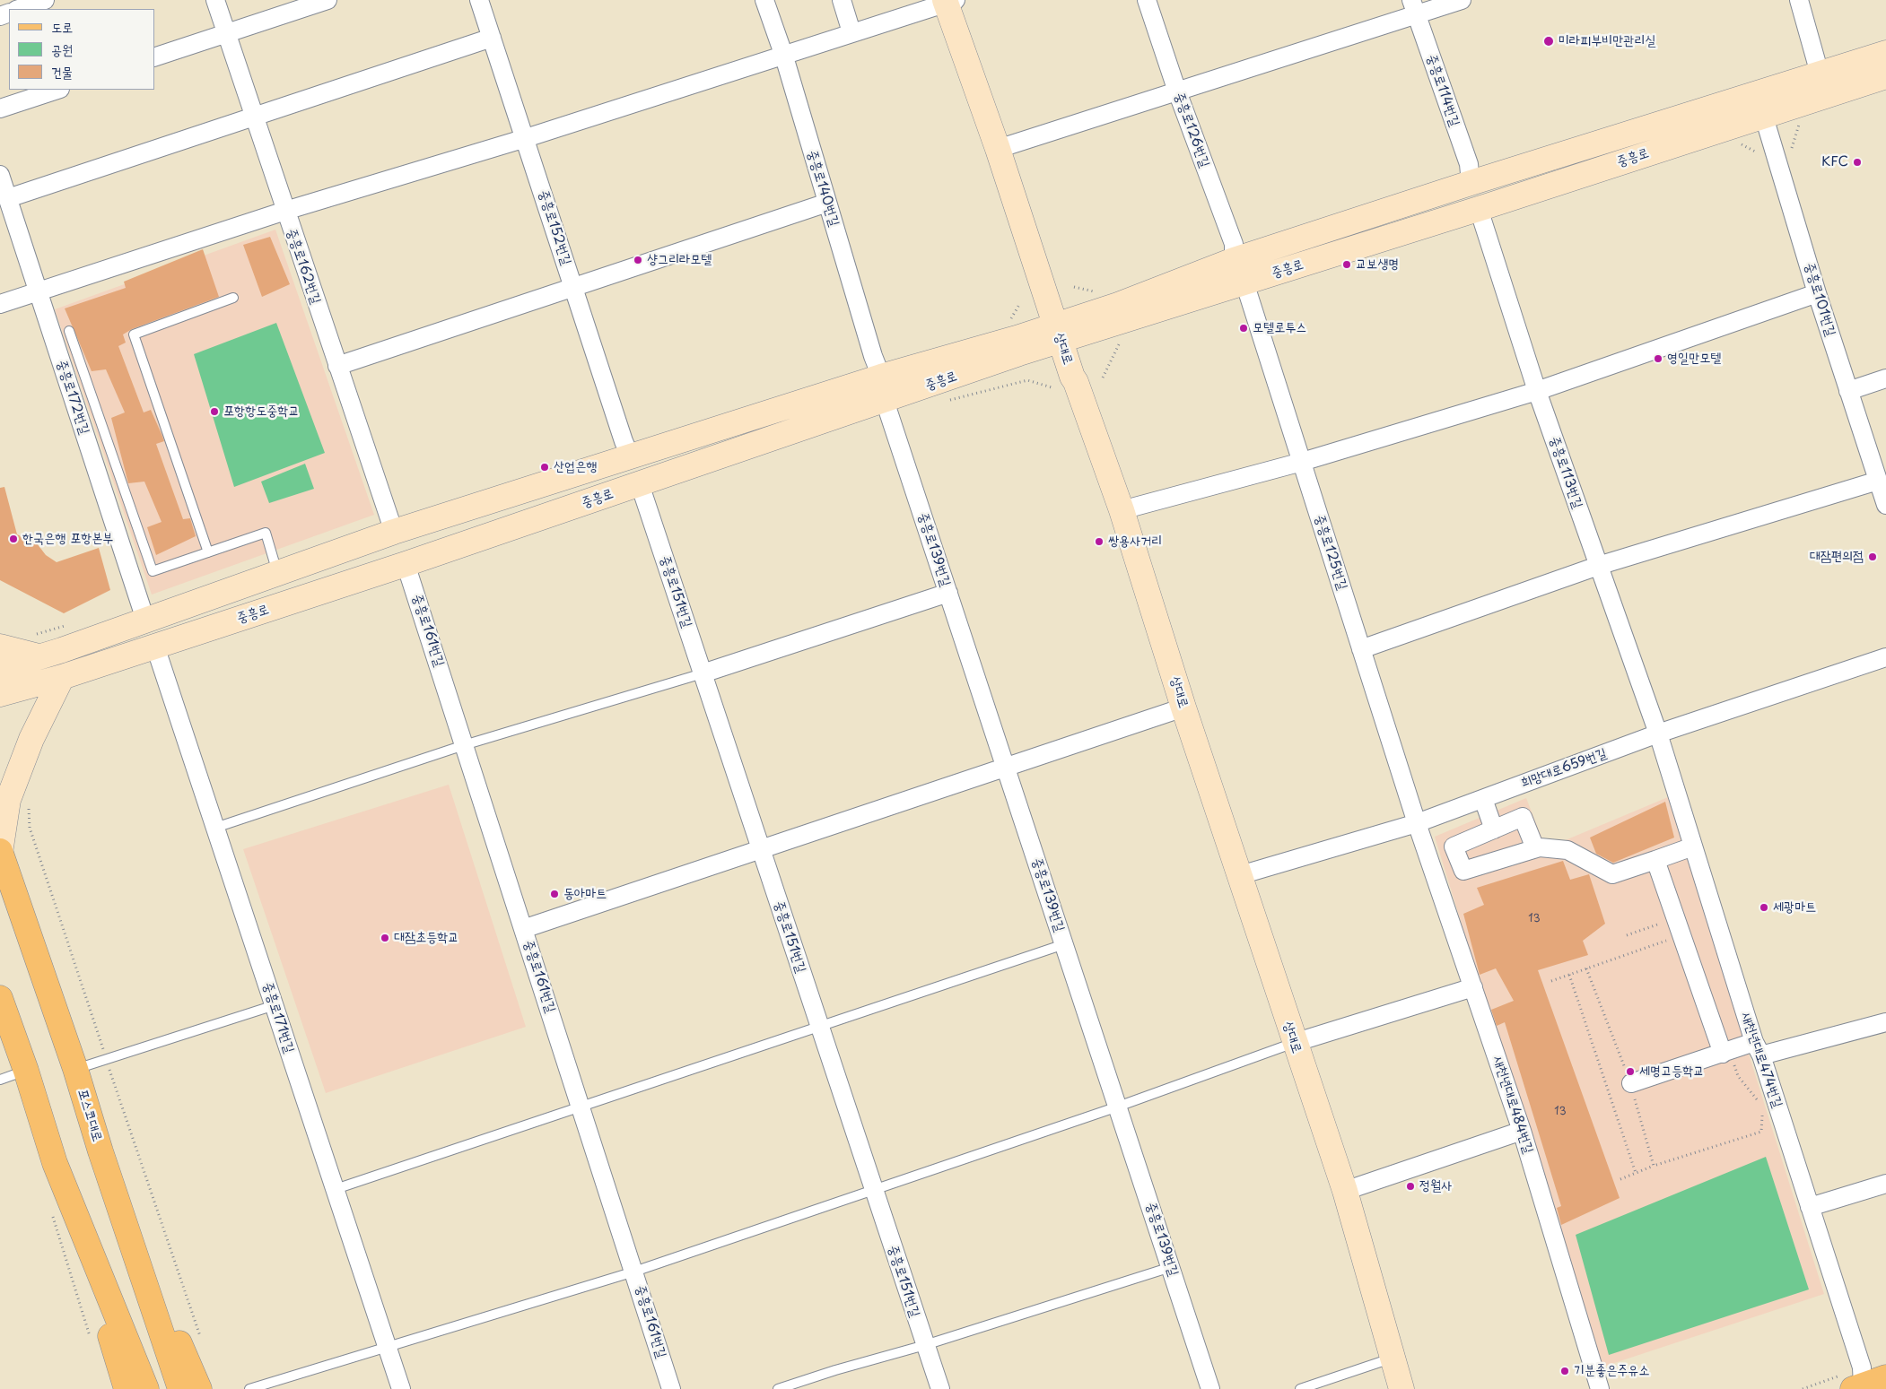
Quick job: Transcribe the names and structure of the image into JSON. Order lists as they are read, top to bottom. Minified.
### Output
{"streets":{"main road":["중흥로","상대로","포스코대로"],"street":["중흥로114번길","중흥로126번길","중흥로140번길","중흥로152번길","중흥로162번길","중흥로101번길","중흥로172번길","중흥로113번길","중흥로139번길","중흥로125번길","중흥로151번길","중흥로161번길","희망대로659번길","중흥로171번길","새천년대로474번길","새천년대로484번길"]},"crossings":[["중흥로114번길","중흥로"],["중흥로126번길","중흥로"],["중흥로","중흥로140번길"],["중흥로","중흥로152번길"],["중흥로","중흥로162번길"],["중흥로","중흥로101번길"],["중흥로","상대로"],["중흥로","중흥로172번길"],["중흥로","중흥로113번길"],["중흥로","중흥로139번길"],["중흥로","중흥로125번길"],["중흥로","중흥로151번길"],["중흥로","중흥로161번길"],["중흥로","중흥로171번길"],["상대로","희망대로659번길"],["중흥로113번길","희망대로659번길"],["중흥로113번길","새천년대로474번길"],["중흥로125번길","희망대로659번길"],["중흥로125번길","새천년대로484번길"],["희망대로659번길","새천년대로474번길"],["희망대로659번길","새천년대로484번길"]],"places":["미라피부비만관리실","KFC","샹그리라모텔","교보생명","모텔로투스","영일만모텔","포항항도중학교","산업은행","한국은행 포항본부","쌍용사거리","대잠편의점","동아마트","세광마트","대잠초등학교","세명고등학교","정월사","기분좋은주유소"],"house_numbers":["13","13"],"legend":["도로","공원","건물"]}
